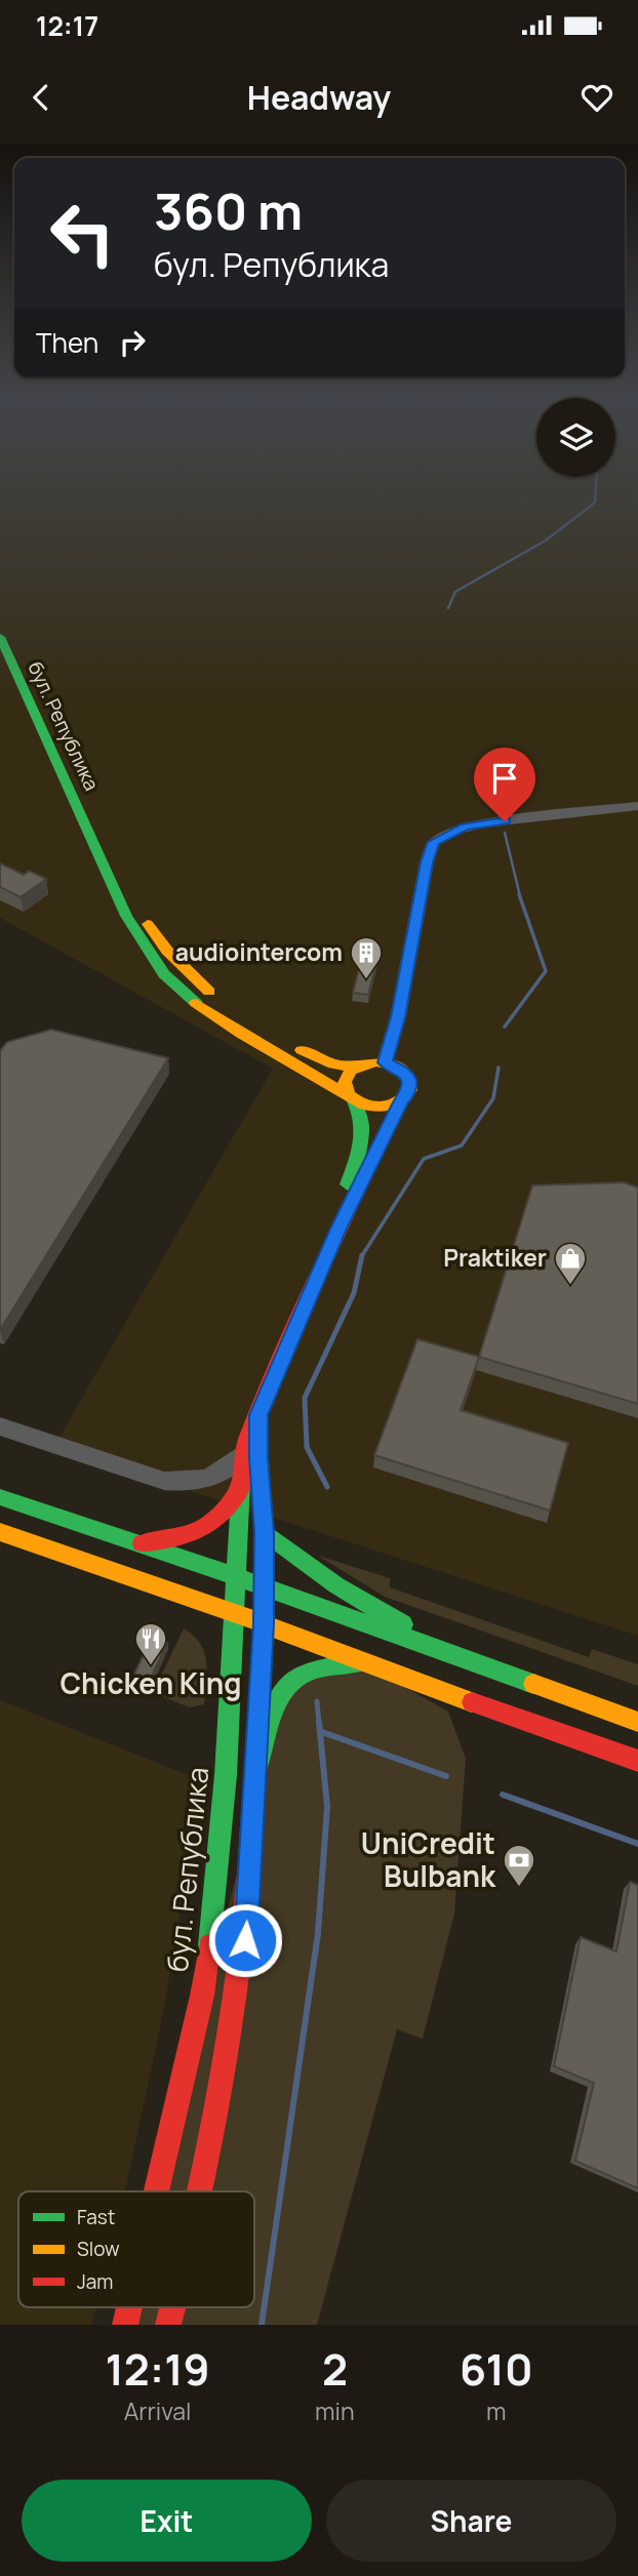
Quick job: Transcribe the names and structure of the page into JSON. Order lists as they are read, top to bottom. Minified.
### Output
{"streets":{"street":["бул. Република"]},"places":{"building":["audiointercom"],"shop":["Praktiker"],"restaurant":["Chicken King"],"bank":["UniCredit Bulbank"]},"legend":["Fast","Slow","Jam"],"page":{"status":"12:17","header":"Headway","turn":["360 m","бул. Република"],"then":"Then","eta":["12:19","Arrival","2","min","610","m"],"buttons":["Exit","Share"]}}
